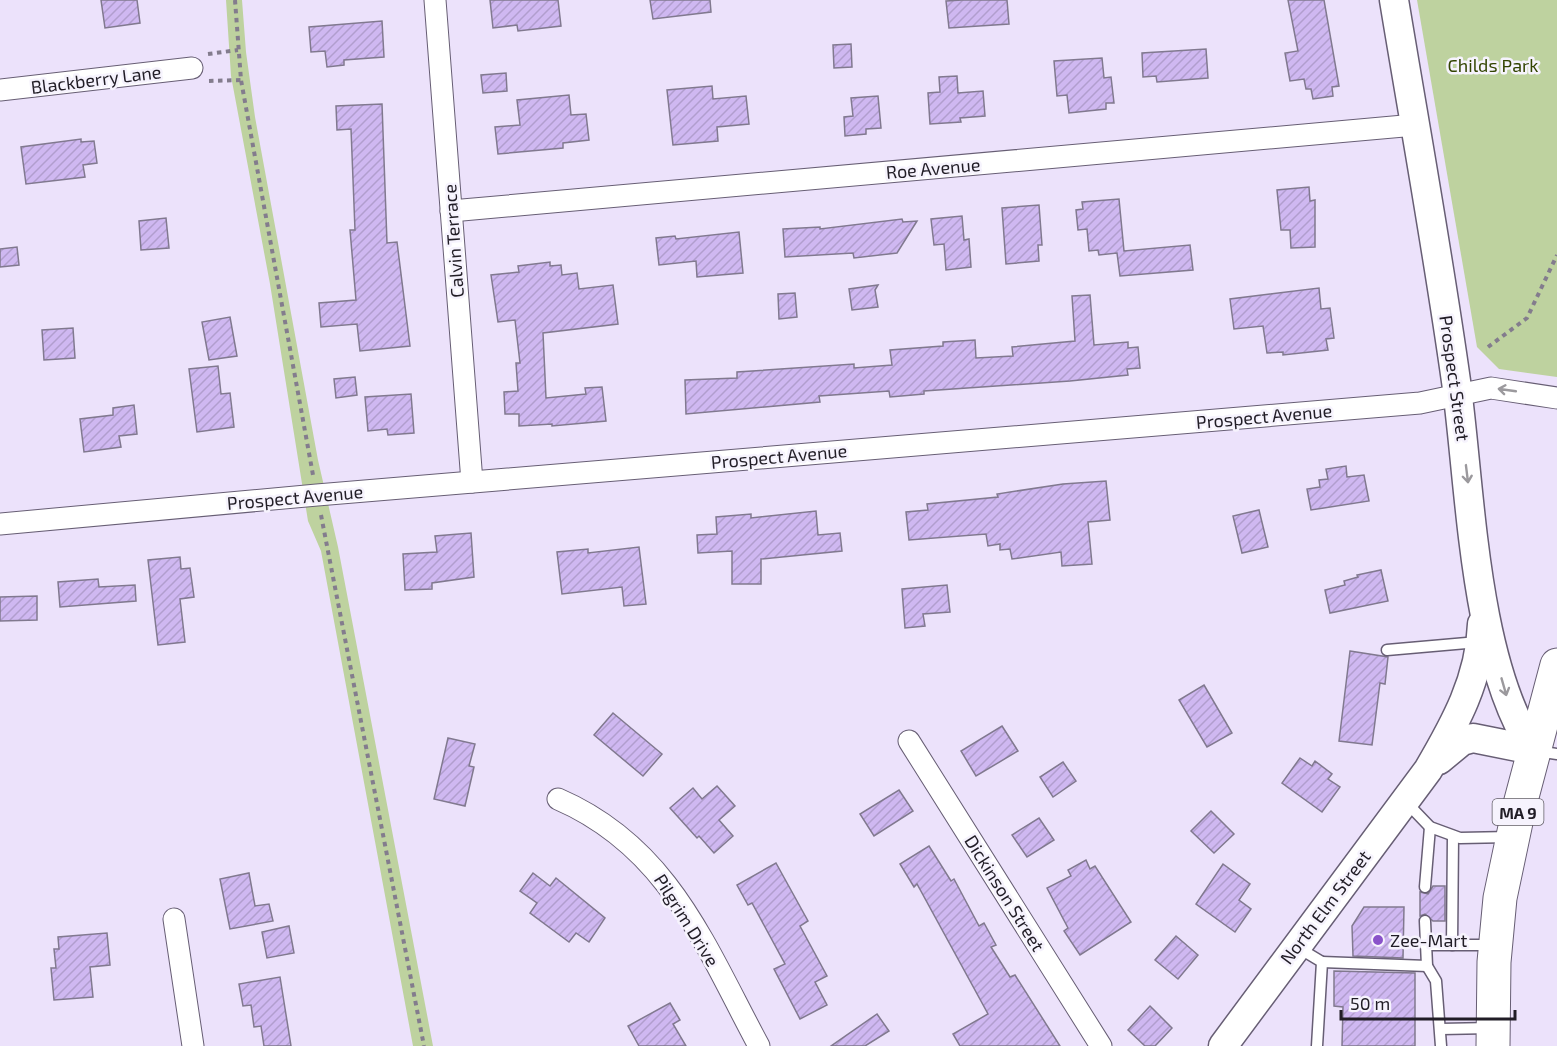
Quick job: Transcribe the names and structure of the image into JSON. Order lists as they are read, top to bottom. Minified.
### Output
{"streets":{"highway":["MA 9"],"main road":["Prospect Street","North Elm Street"],"street":["Blackberry Lane","Roe Avenue","Calvin Terrace","Prospect Avenue","Dickinson Street","Pilgrim Drive"]},"crossings":[["Roe Avenue","Calvin Terrace"],["Roe Avenue","Prospect Street"],["Calvin Terrace","Prospect Avenue"],["Prospect Street","Prospect Avenue"],["Prospect Street","MA 9"],["Prospect Street","North Elm Street"],["MA 9","North Elm Street"]],"one_way":["Prospect Street"],"parks":["Childs Park"],"places":["Zee-Mart"],"scale_bar":"50 m"}
